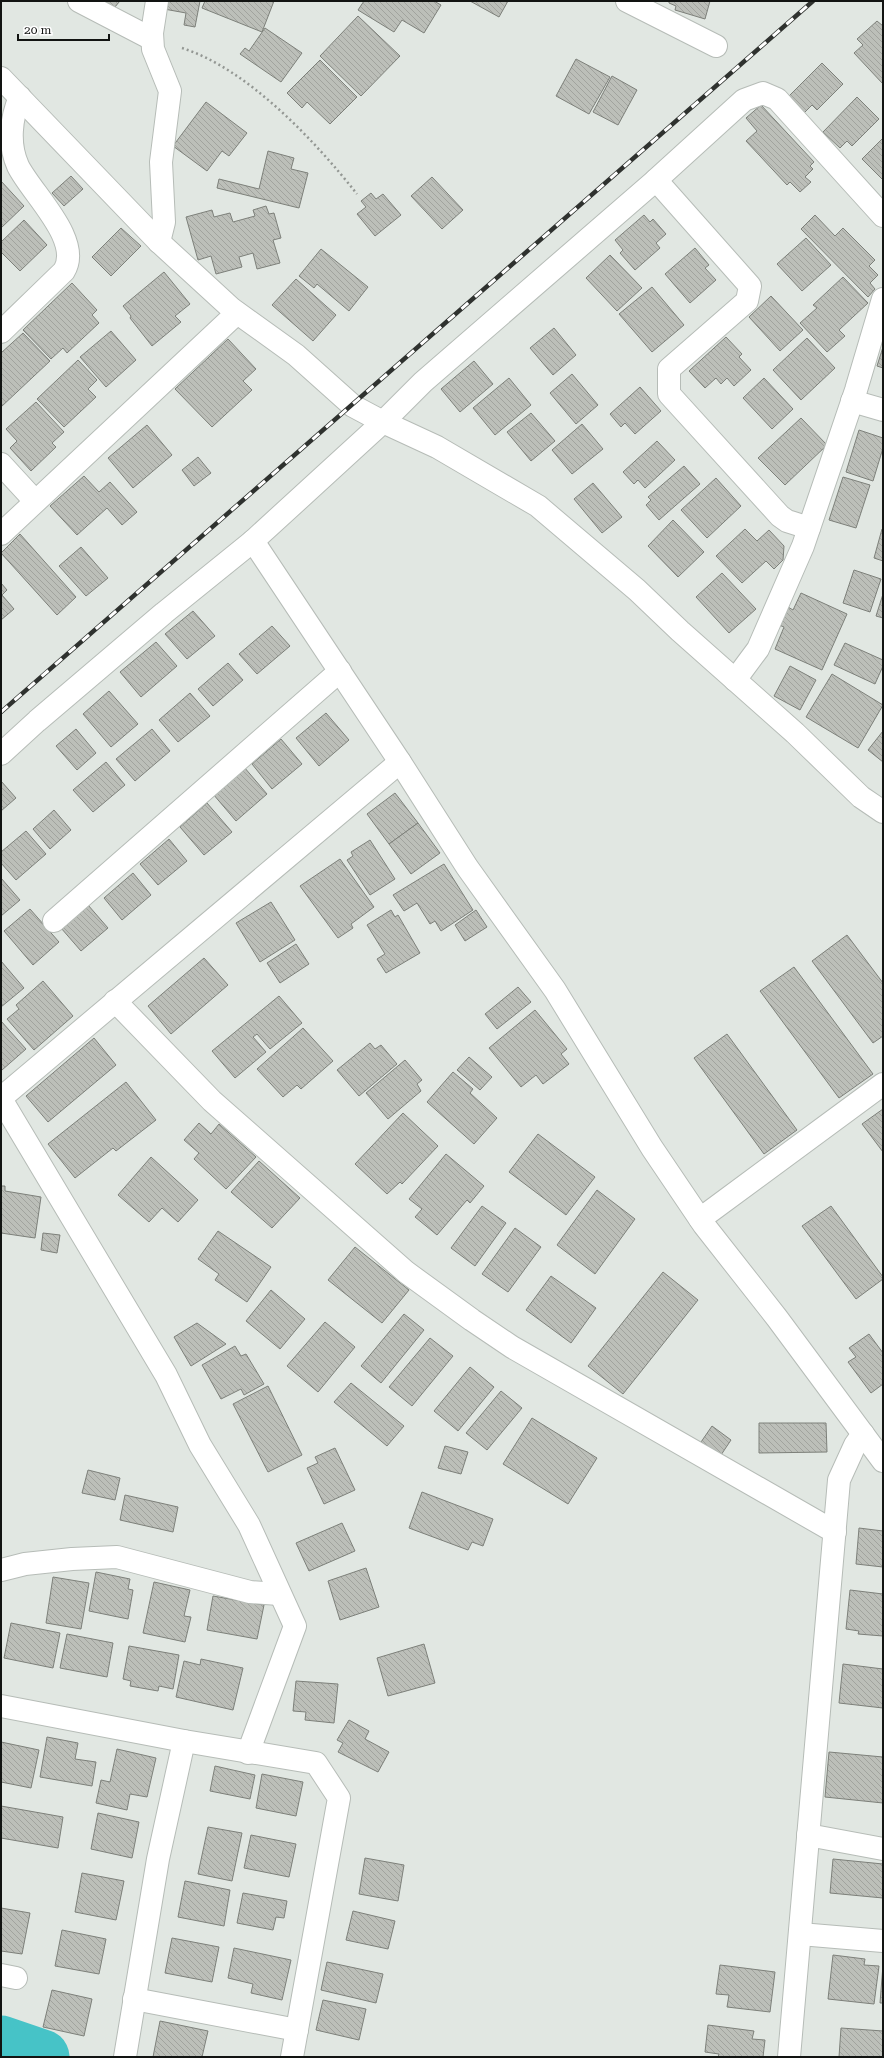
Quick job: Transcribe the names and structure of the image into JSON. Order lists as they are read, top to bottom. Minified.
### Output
{"scale_bar":"20 m"}
